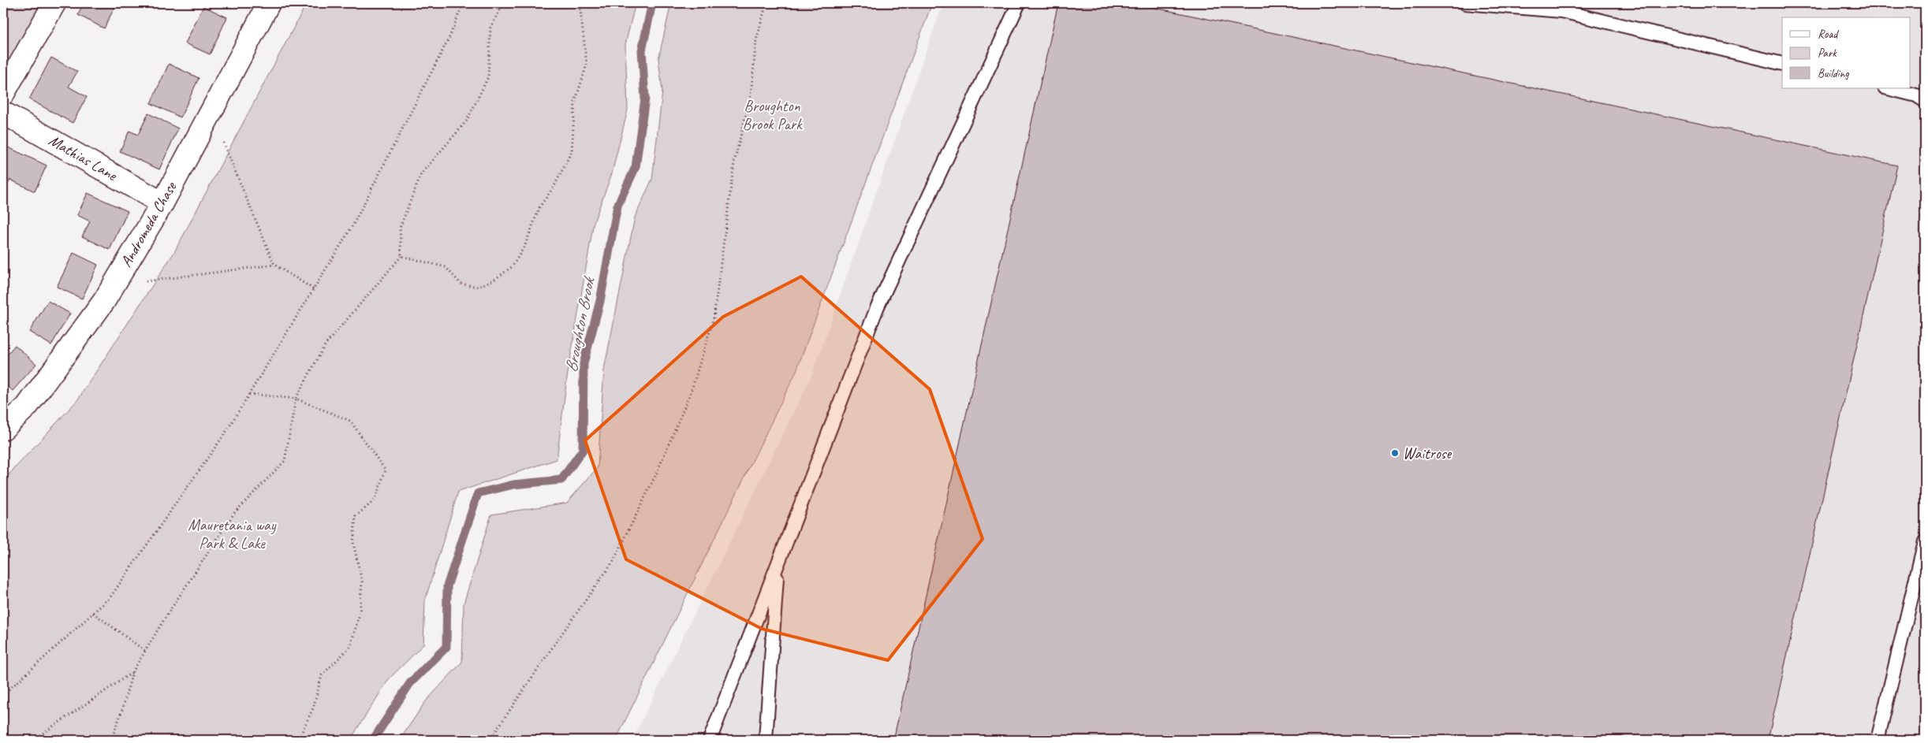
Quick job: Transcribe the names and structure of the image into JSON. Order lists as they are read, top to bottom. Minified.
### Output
{"streets":{"street":["Mathias Lane","Andromeda Chase"]},"crossings":[["Mathias Lane","Andromeda Chase"]],"water":["Broughton Brook"],"parks":["Broughton Brook Park","Mauretania way Park & Lake"],"places":["Waitrose"],"legend":["Road","Park","Building"]}
